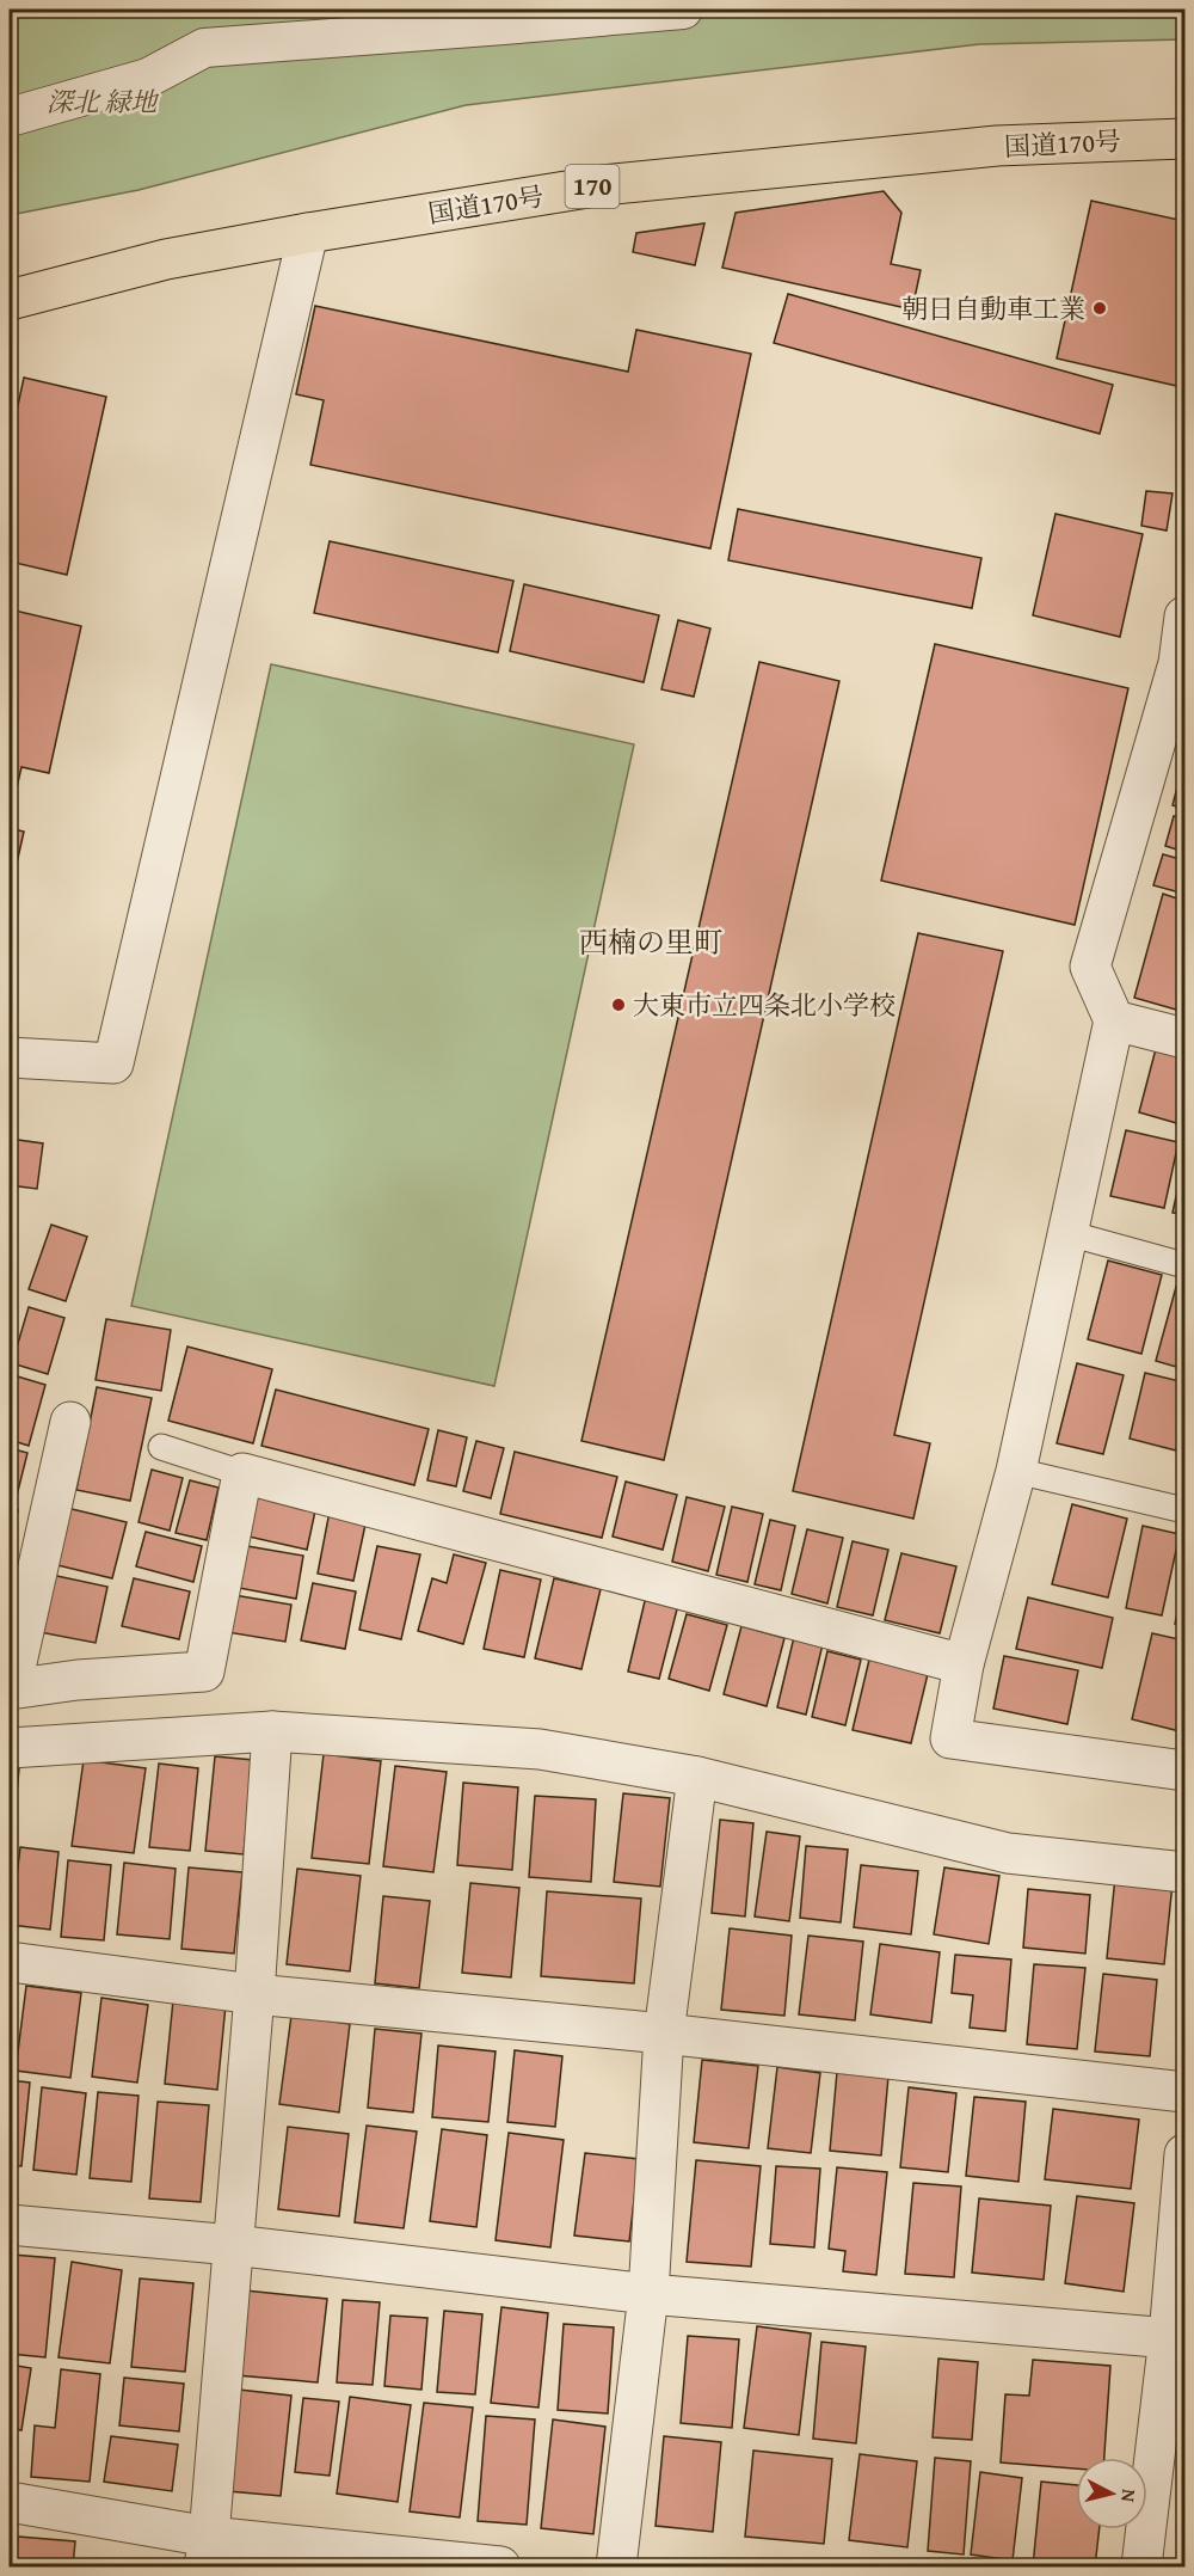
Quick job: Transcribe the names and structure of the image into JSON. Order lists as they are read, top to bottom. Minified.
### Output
{"streets":{"highway":["国道170号","170"]},"districts":["西楠の里町"],"parks":["深北 緑地"],"places":["朝日自動車工業","大東市立四条北小学校"],"north":"right"}
